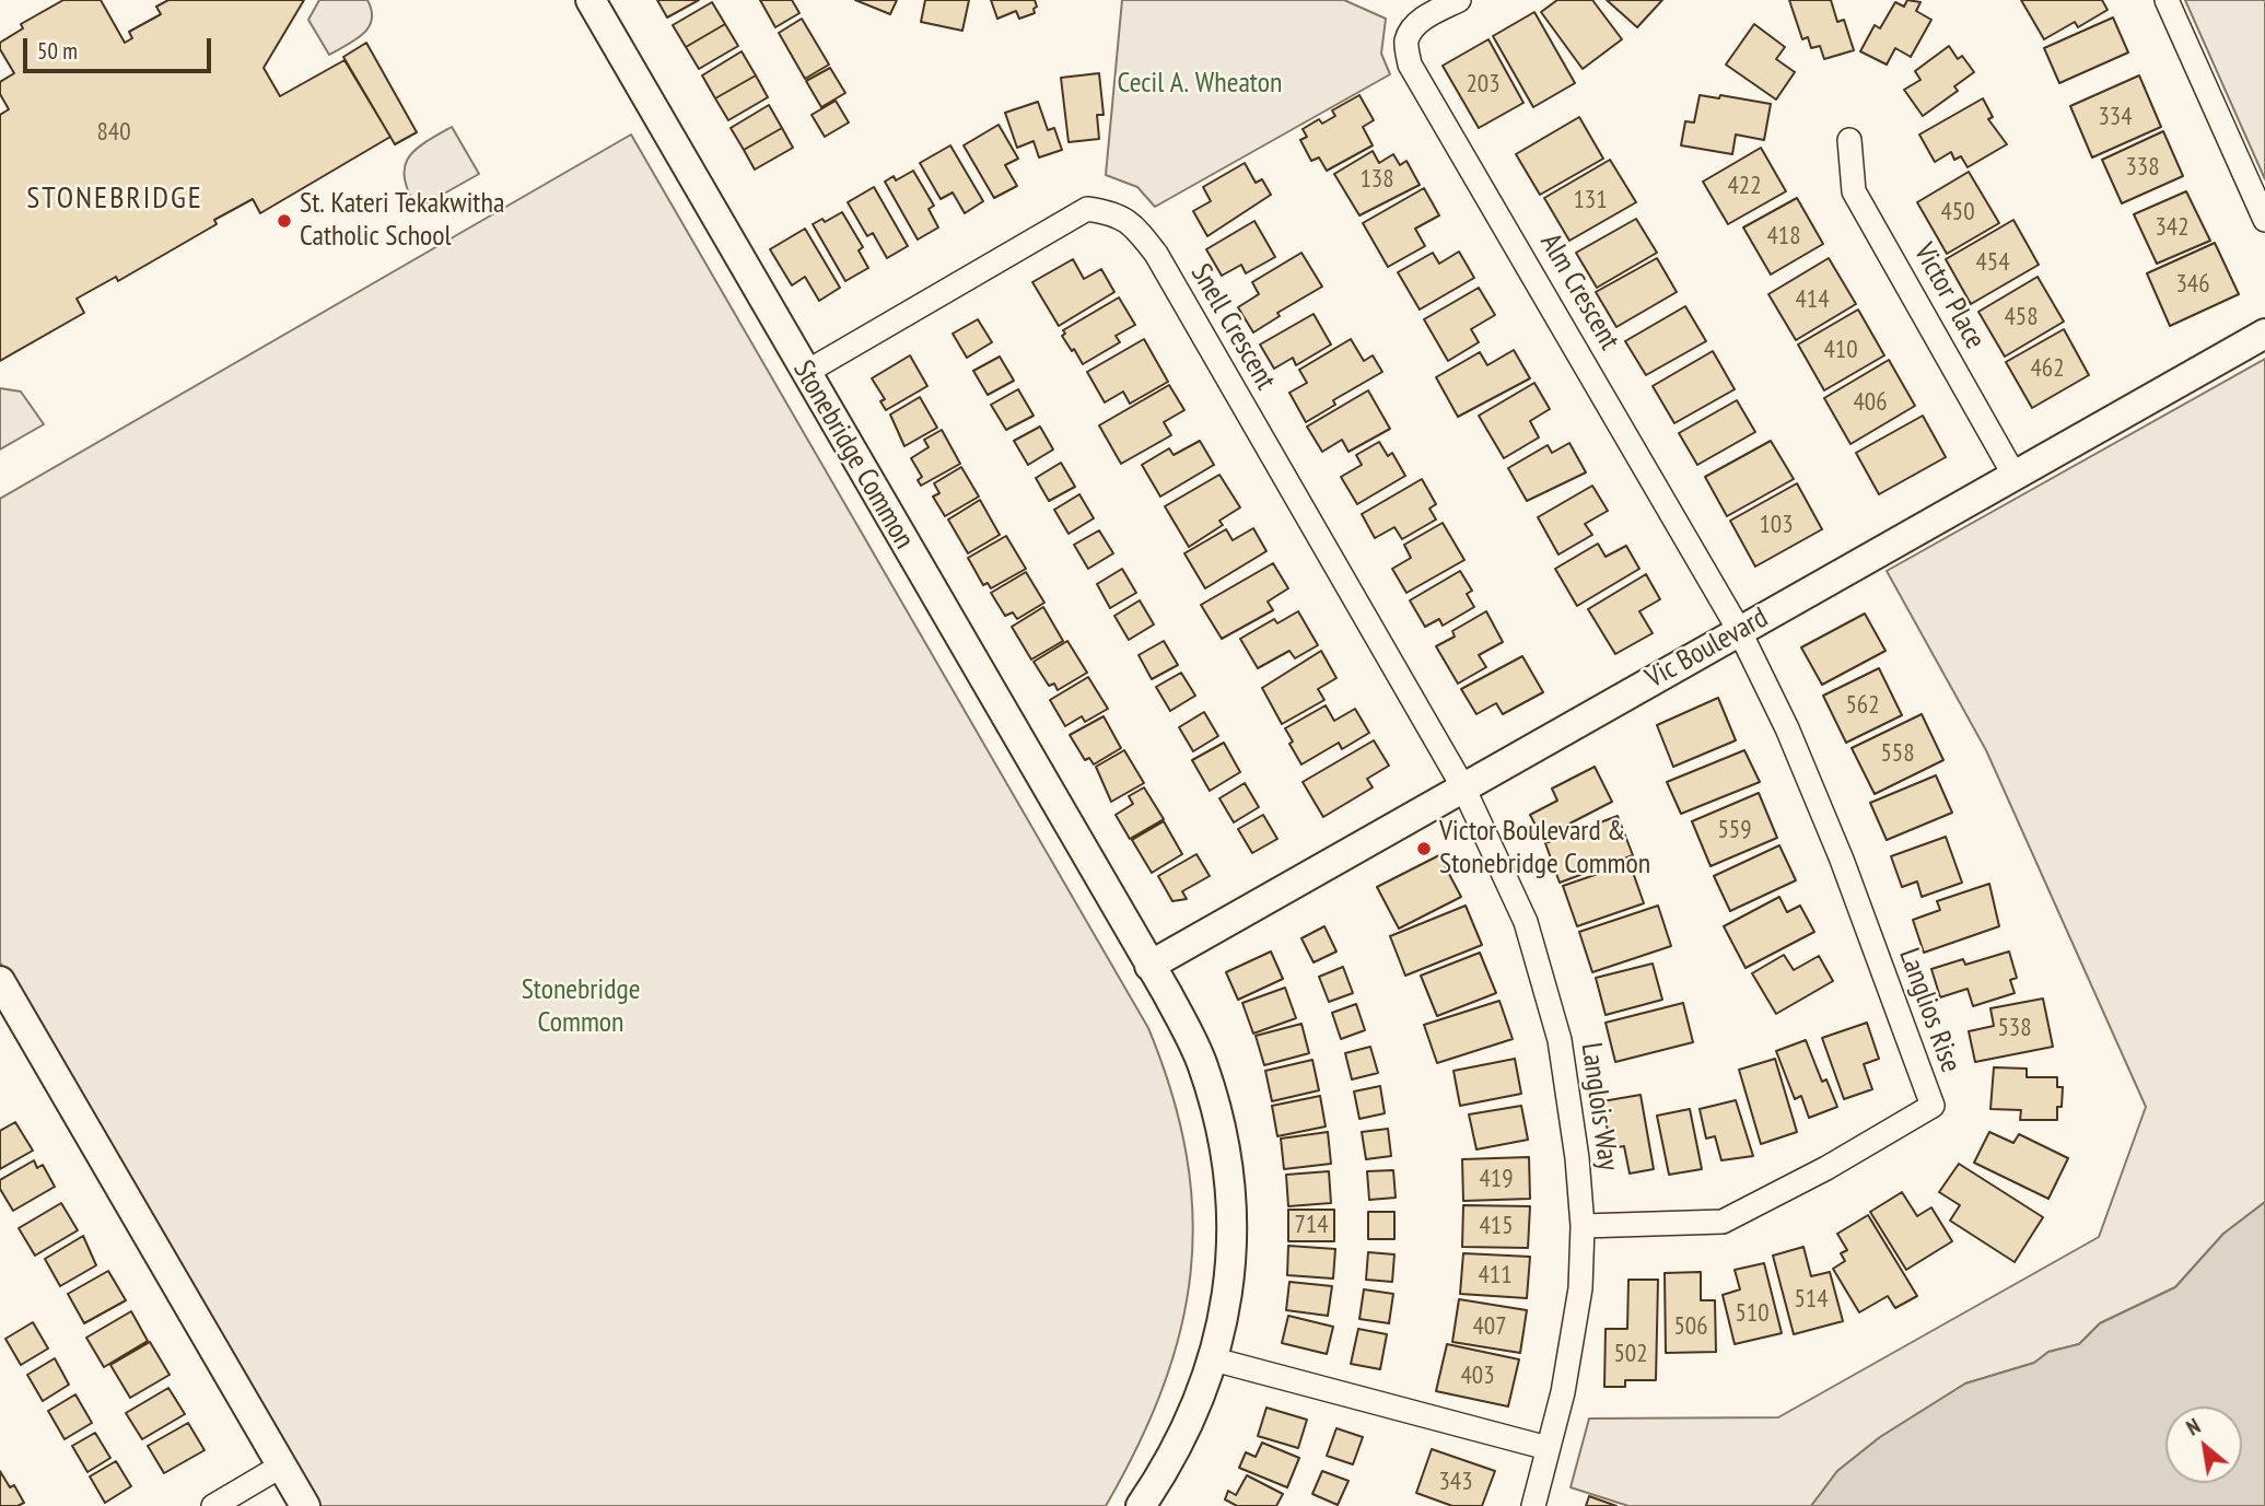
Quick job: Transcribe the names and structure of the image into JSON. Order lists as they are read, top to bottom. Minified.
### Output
{"streets":{"street":["Alm Crescent","Victor Place","Snell Crescent","Stonebridge Common","Vic Boulevard","Langlios Rise","Langlois Way"]},"crossings":[["Alm Crescent","Vic Boulevard"],["Alm Crescent","Langlios Rise"],["Victor Place","Vic Boulevard"],["Snell Crescent","Stonebridge Common"],["Snell Crescent","Vic Boulevard"],["Snell Crescent","Langlois Way"],["Stonebridge Common","Vic Boulevard"],["Vic Boulevard","Langlios Rise"],["Vic Boulevard","Langlois Way"],["Langlios Rise","Langlois Way"]],"districts":["STONEBRIDGE"],"parks":["Cecil A. Wheaton","Stonebridge Common"],"places":["St. Kateri Tekakwitha Catholic School","Victor Boulevard & Stonebridge Common"],"house_numbers":["203","334","840","338","138","422","131","450","342","418","454","346","414","458","410","462","406","103","562","558","559","538","419","714","415","411","514","510","407","506","502","403","343"],"scale_bar":"50 m","north":"top left"}
